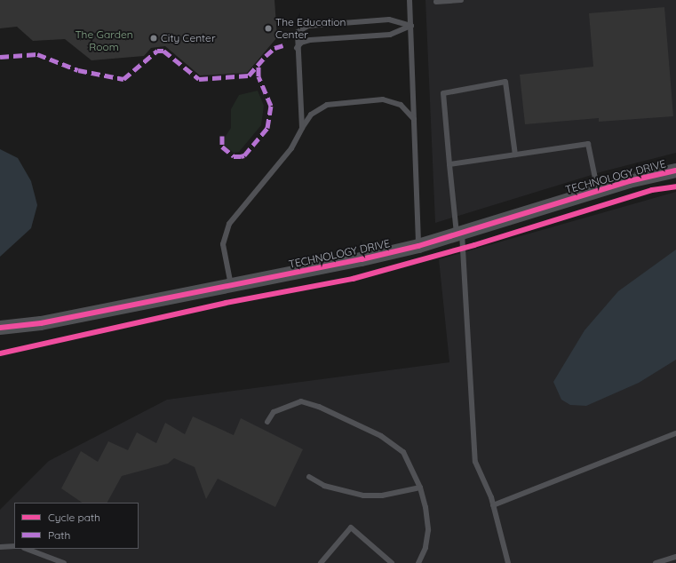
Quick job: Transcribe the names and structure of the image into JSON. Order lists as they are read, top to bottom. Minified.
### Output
{"streets":{"street":["TECHNOLOGY DRIVE"]},"parks":["The Garden Room"],"places":["The Education Center","City Center"],"legend":["Cycle path","Path"]}
